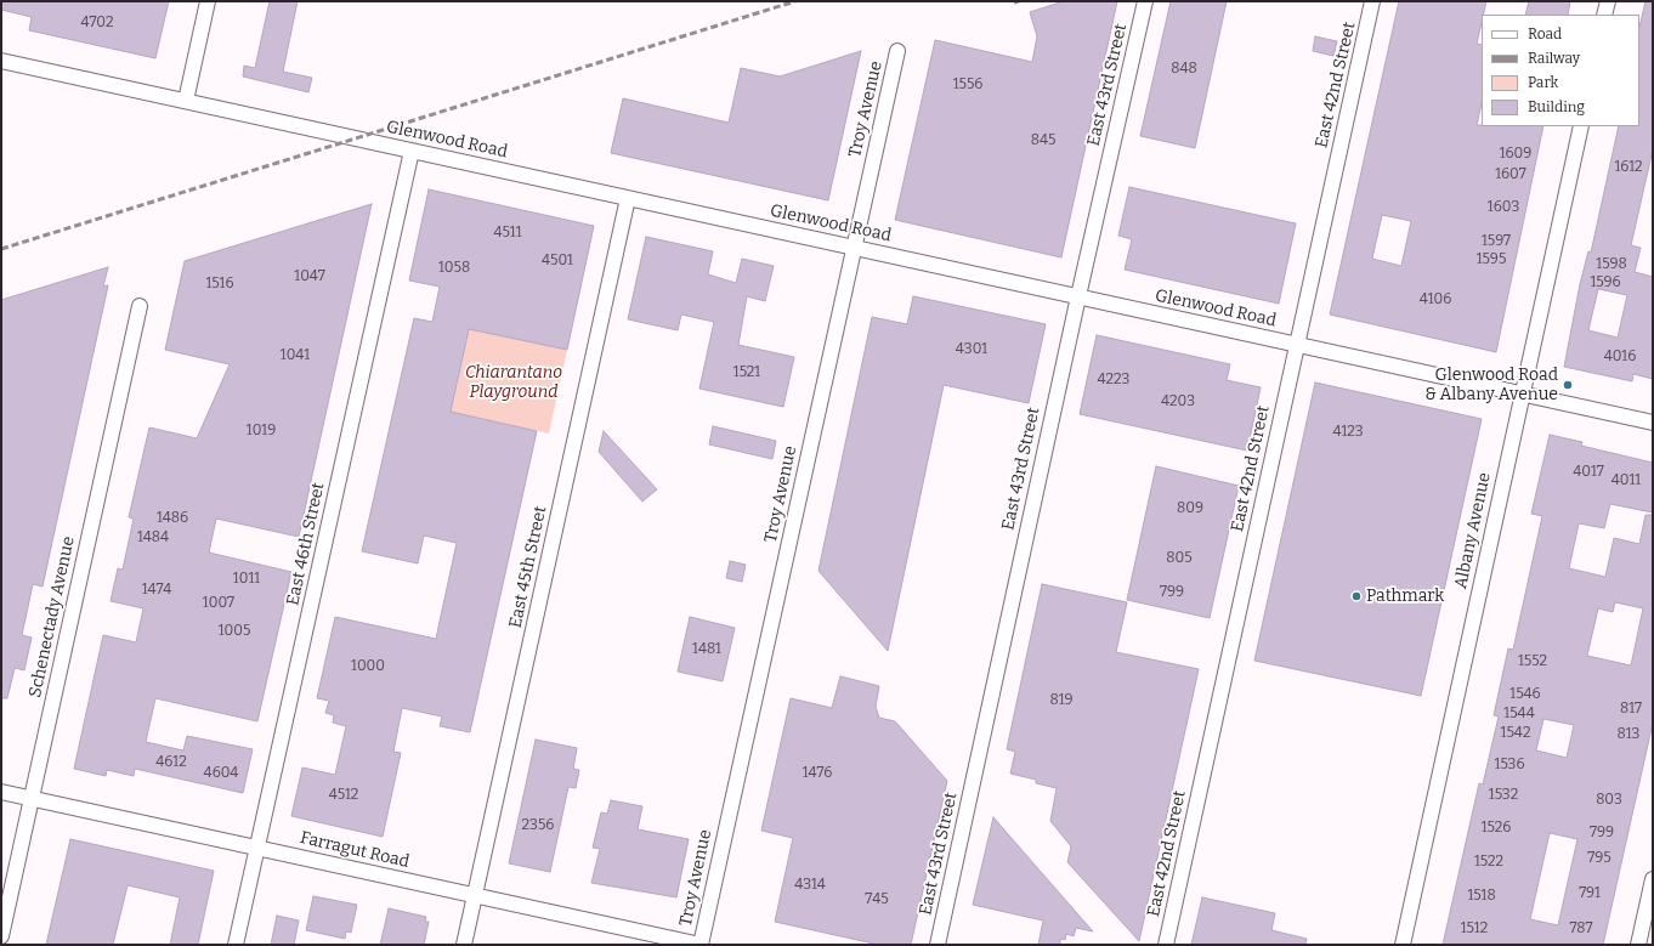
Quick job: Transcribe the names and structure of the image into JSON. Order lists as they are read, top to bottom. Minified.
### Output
{"streets":{"street":["East 43rd Street","East 42nd Street","Troy Avenue","Glenwood Road","Albany Avenue","East 46th Street","East 45th Street","Schenectady Avenue","Farragut Road"]},"crossings":[["East 43rd Street","Glenwood Road"],["East 42nd Street","Glenwood Road"],["Troy Avenue","Glenwood Road"],["Troy Avenue","Farragut Road"],["Glenwood Road","Albany Avenue"],["Glenwood Road","East 46th Street"],["Glenwood Road","East 45th Street"],["East 46th Street","Farragut Road"],["East 45th Street","Farragut Road"],["Schenectady Avenue","Farragut Road"]],"parks":["Chiarantano Playground"],"places":["Glenwood Road & Albany Avenue","Pathmark"],"house_numbers":["4702","848","1556","845","1609","1612","1607","1603","4511","1597","1595","4501","1598","1058","1047","1596","1516","4106","4301","1041","4016","1521","4223","4203","1019","4123","4017","4011","809","1486","1484","805","1011","1474","799","1007","1005","1481","1552","1000","1546","819","817","1544","1542","813","4612","1536","4604","1476","4512","1532","803","2356","1526","799","795","1522","4314","791","1518","745","1512","787"],"legend":["Road","Railway","Park","Building"]}
